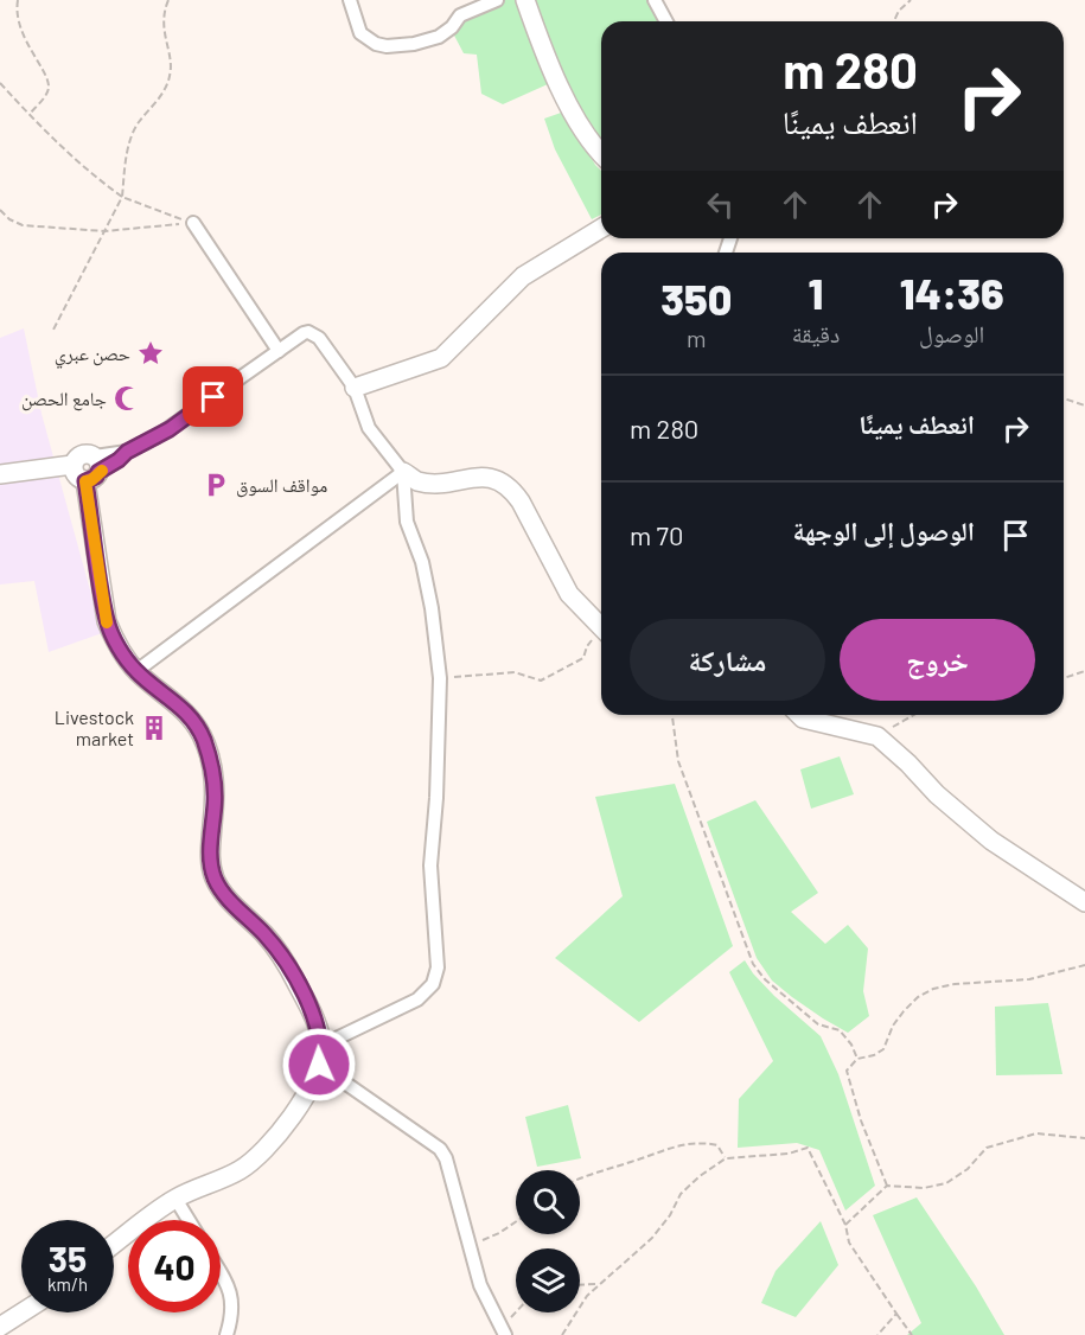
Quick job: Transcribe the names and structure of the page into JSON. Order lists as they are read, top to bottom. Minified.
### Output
{"places":{"place":["حصن عبري"],"mosque":["جامع الحصن"],"parking":["مواقف السوق"],"building":["Livestock market"]},"page":{"turn":["280 m","انعطف يمينًا"],"eta":["14:36","الوصول","1","دقيقة","350","m"],"list":[{"name":"انعطف يمينًا","value":"280 m"},{"name":"الوصول إلى الوجهة","value":"70 m"}],"buttons":["خروج","مشاركة"],"speed":"35 km/h","limit":"40"}}
